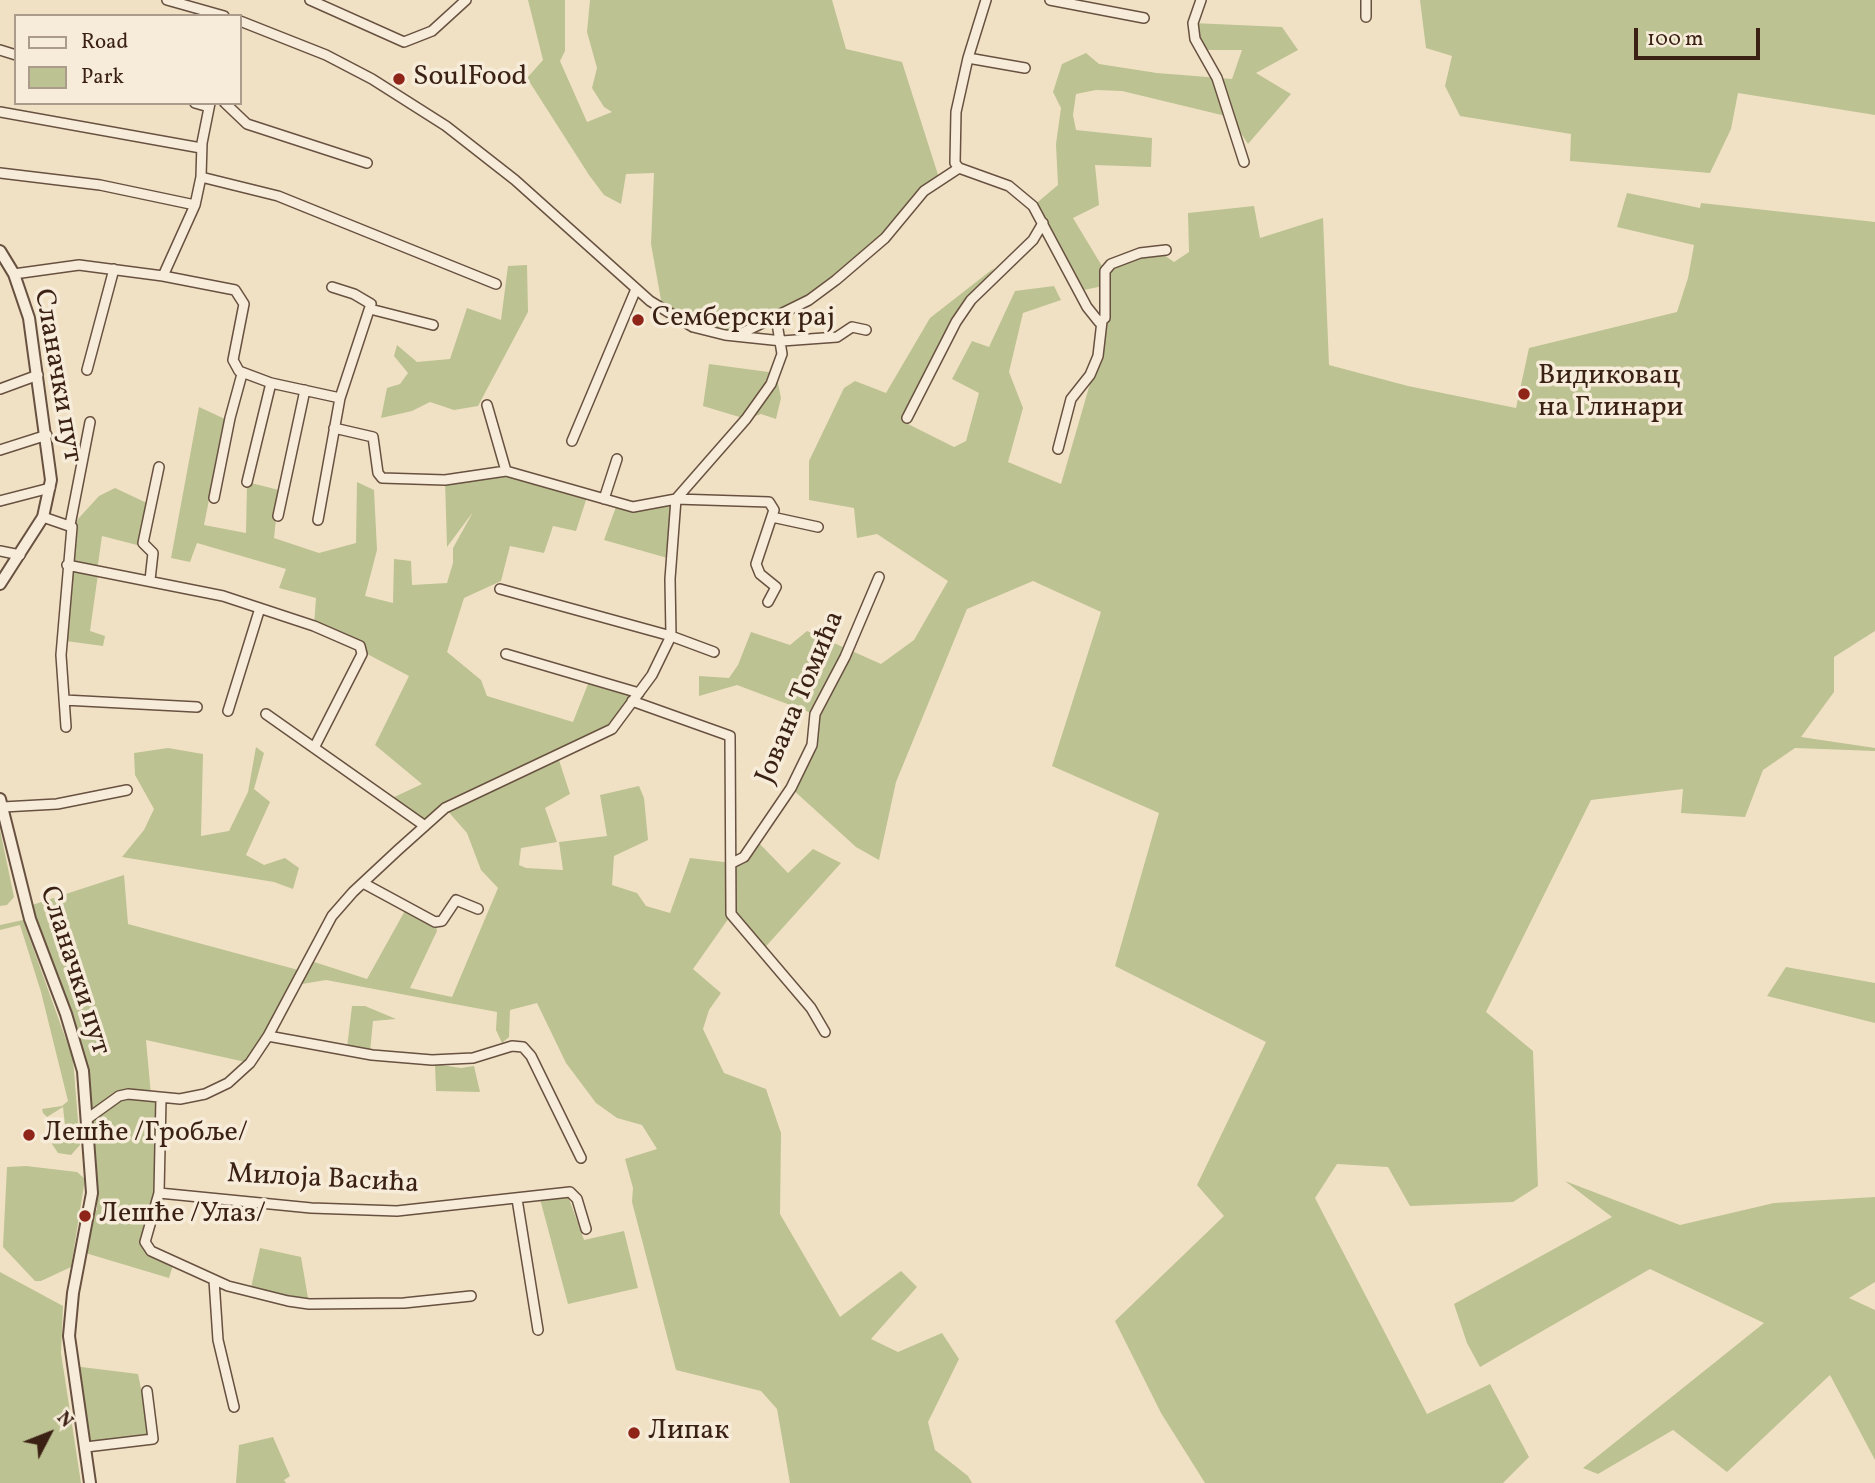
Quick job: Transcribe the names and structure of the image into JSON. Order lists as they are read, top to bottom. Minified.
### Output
{"streets":{"street":["Сланачки пут","Јована Томића","Милоја Васића"]},"places":["SoulFood","Семберски рај","Видиковац на Глинари","Лешће /Гробље/","Лешће /Улаз/","Липак"],"legend":["Road","Park"],"scale_bar":"100 m","north":"top right"}
